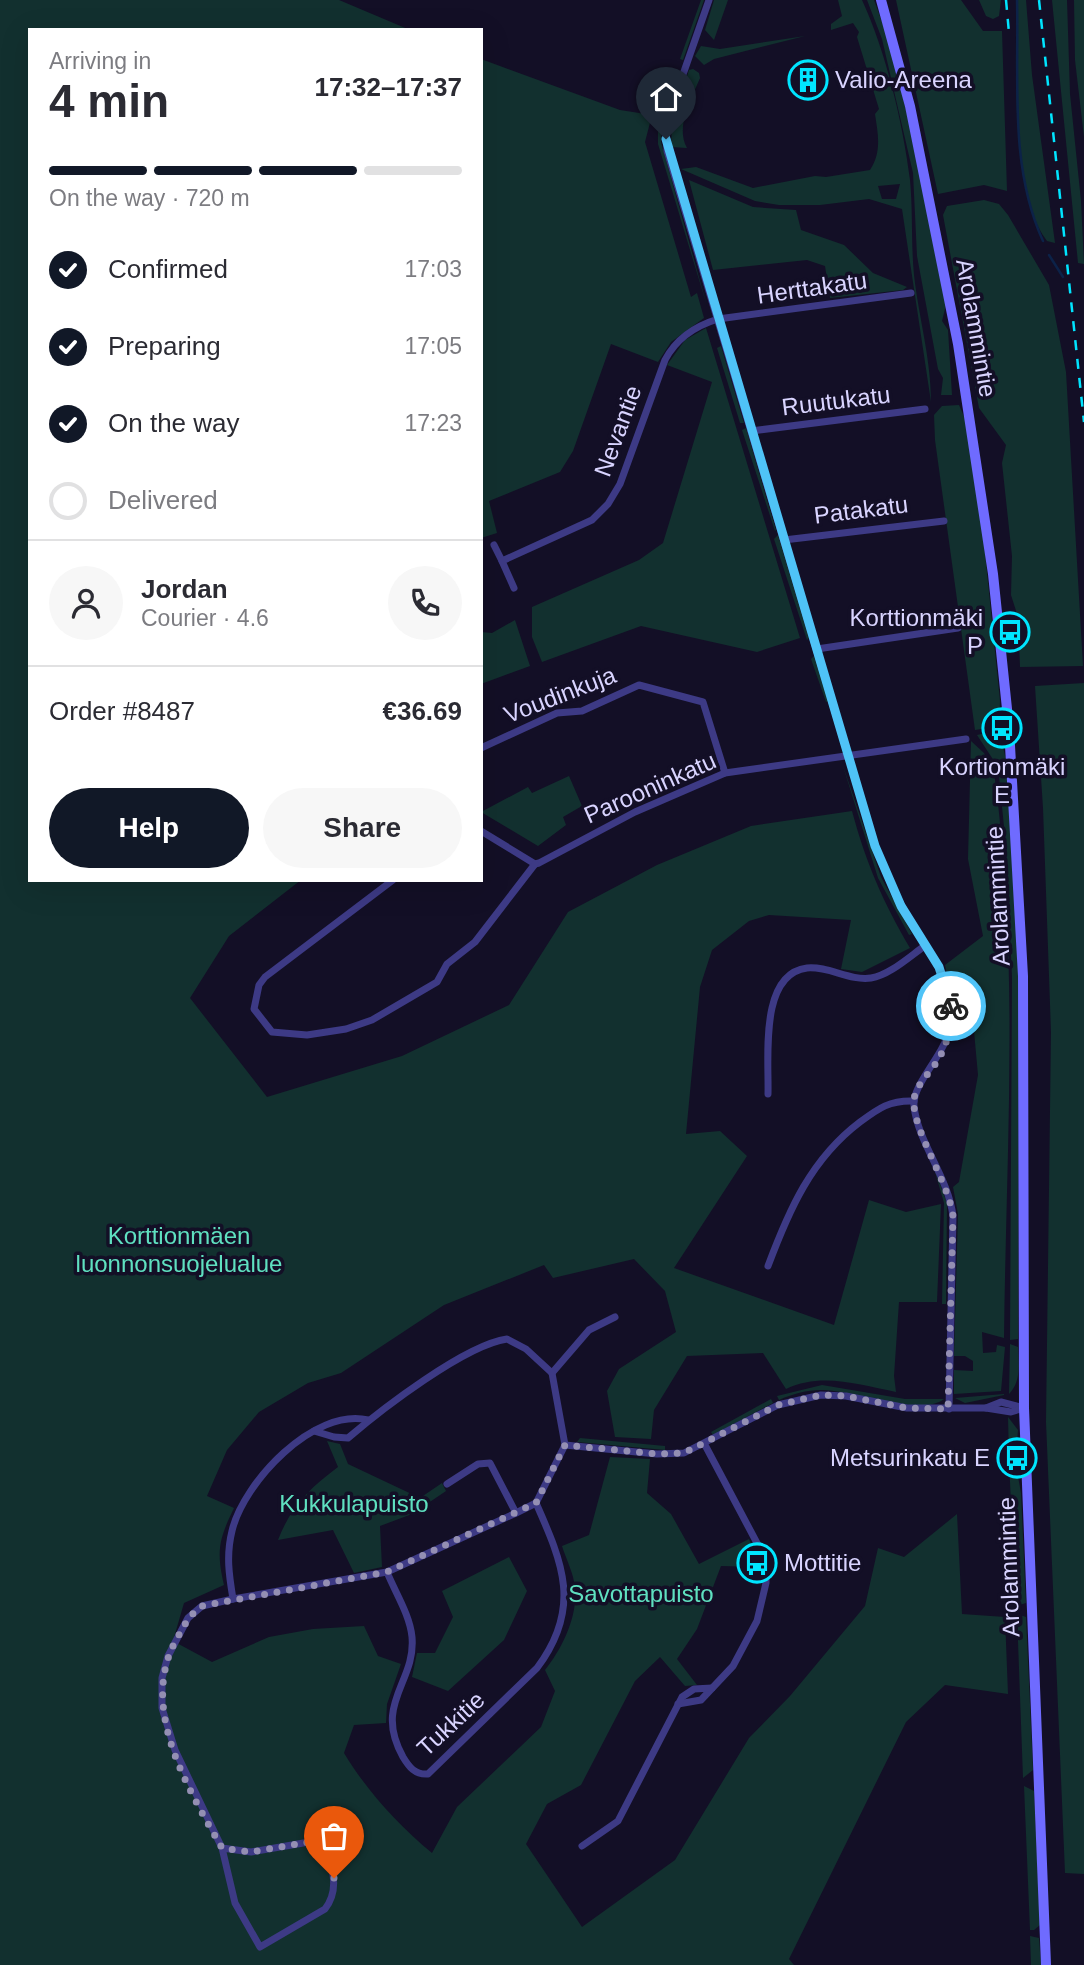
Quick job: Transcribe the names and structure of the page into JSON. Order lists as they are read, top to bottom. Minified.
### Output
{"streets":{"street":["Herttakatu","Arolammintie","Ruutukatu","Nevantie","Patakatu","Voudinkuja","Parooninkatu","Tukkitie"]},"crossings":[["Herttakatu","Nevantie"],["Voudinkuja","Parooninkatu"]],"parks":["Korttionmäen luonnonsuojelualue","Kukkulapuisto","Savottapuisto"],"places":{"building":["Valio-Areena"],"bus stop":["Korttionmäki P","Kortionmäki E","Metsurinkatu E","Mottitie"]},"page":{"heading":["4 min","Arriving in","17:32–17:37"],"panel":["Jordan","Courier · 4.6","Order #8487","€36.69"],"bar":"On the way · 720 m","list":[["Confirmed","17:03"],["Preparing","17:05"],["On the way","17:23"],"Delivered"],"buttons":["Help","Share"]}}
